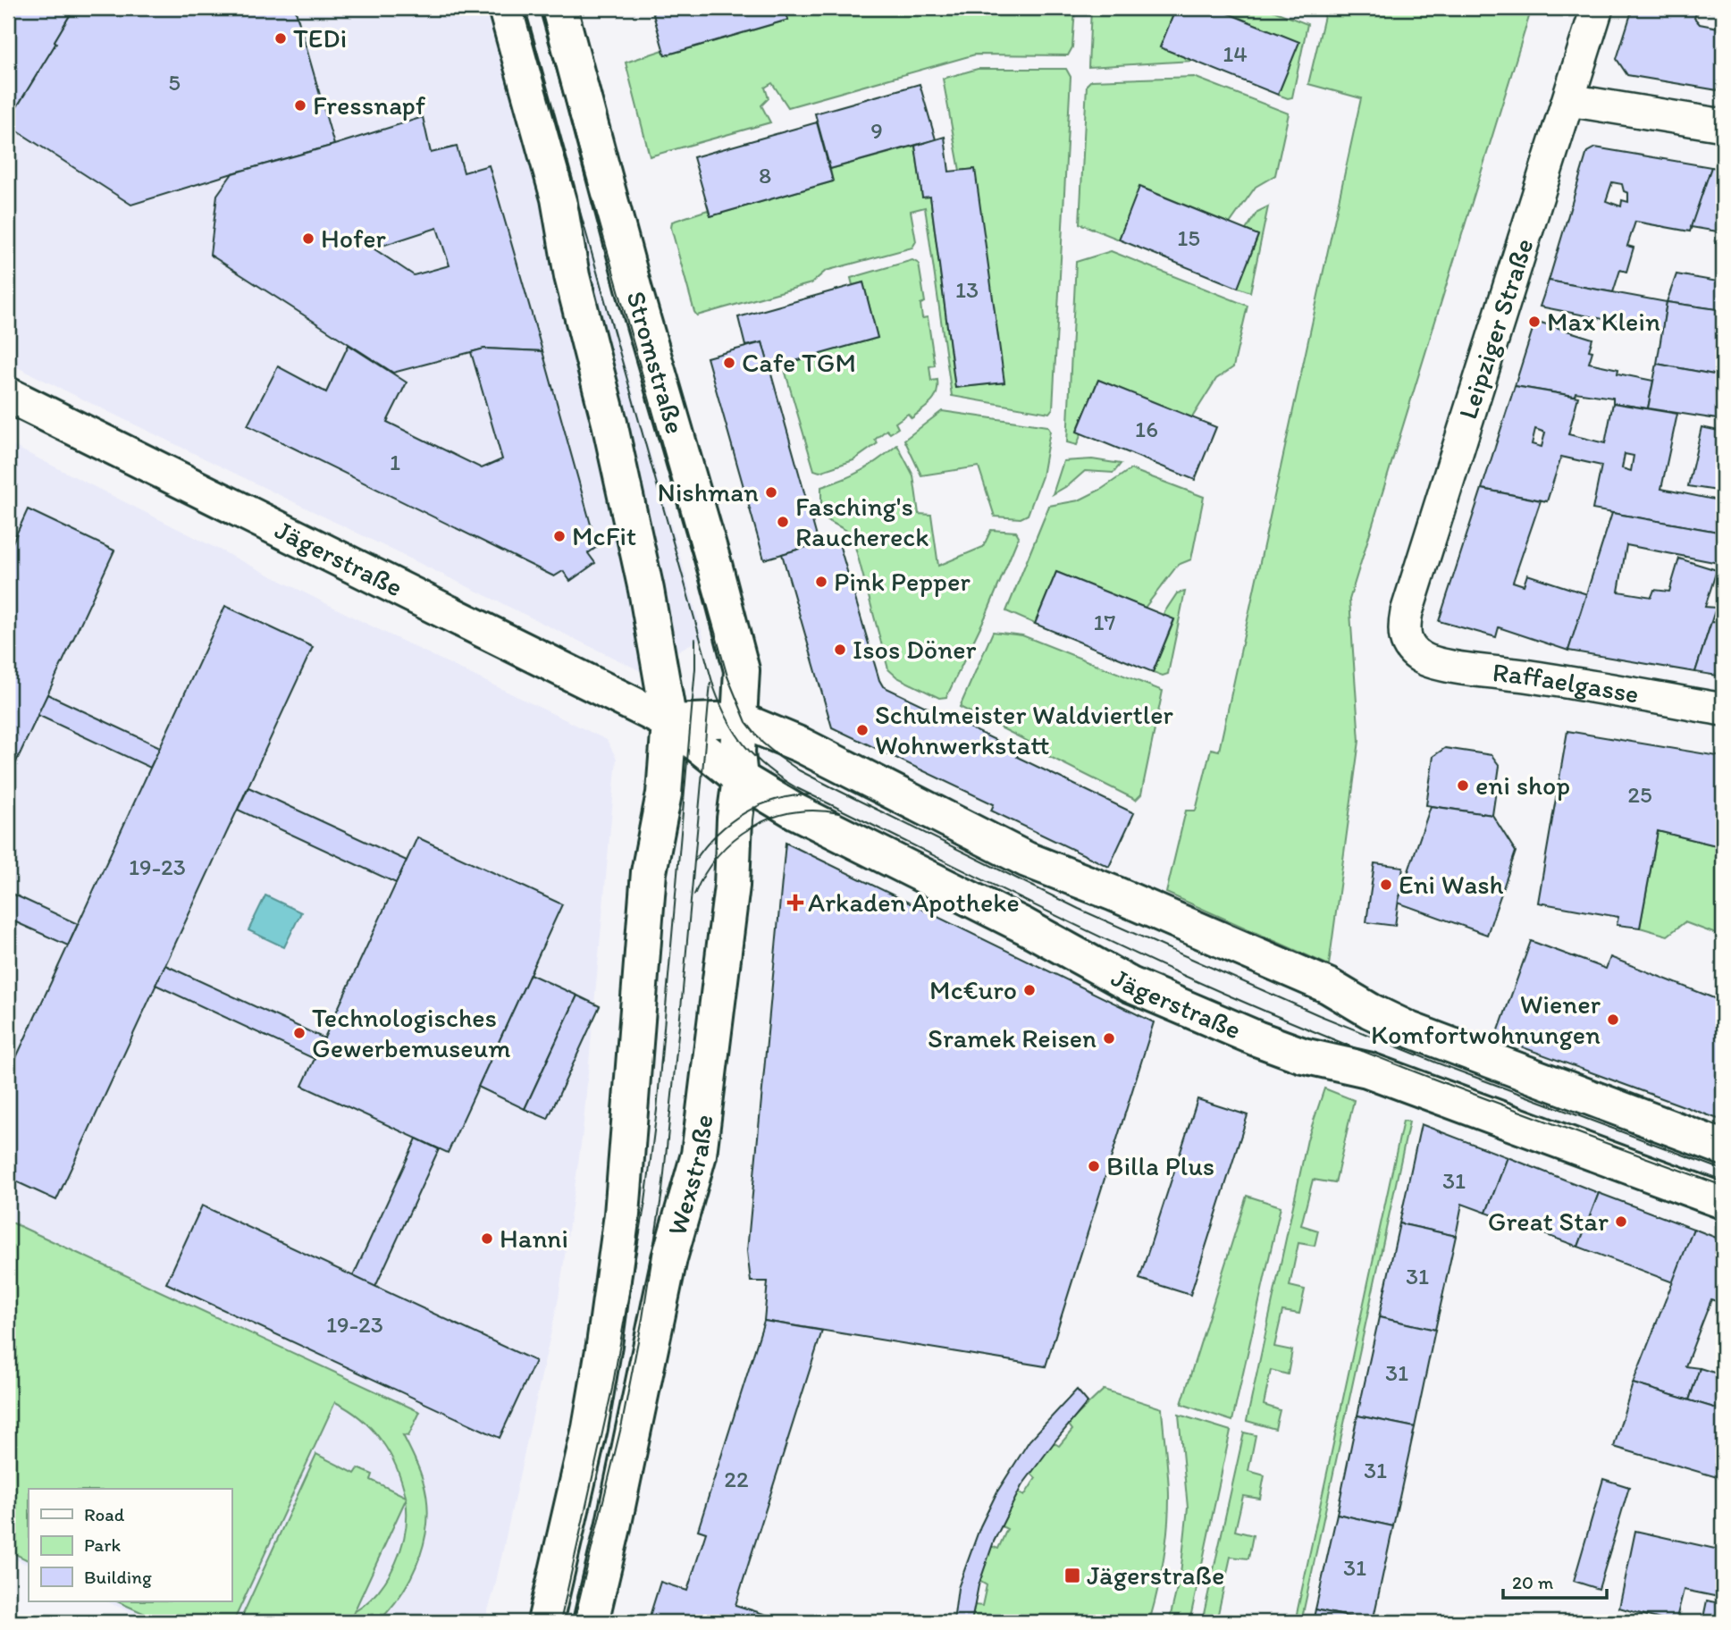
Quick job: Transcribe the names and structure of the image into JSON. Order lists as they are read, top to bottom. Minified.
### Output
{"streets":{"main road":["Stromstraße","Jägerstraße","Wexstraße"],"street":["Leipziger Straße","Raffaelgasse"]},"crossings":[["Leipziger Straße","Raffaelgasse"],["Stromstraße","Jägerstraße"],["Stromstraße","Wexstraße"],["Jägerstraße","Wexstraße"]],"places":{"other":["TEDi","Fressnapf","Hofer","Max Klein","Cafe TGM","Nishman","Fasching's Rauchereck","McFit","Pink Pepper","Isos Döner","Schulmeister Waldviertler Wohnwerkstatt","eni shop","Eni Wash","Mc€uro","Wiener Komfortwohnungen","Technologisches Gewerbemuseum","Sramek Reisen","Billa Plus","Great Star","Hanni"],"health":["Arkaden Apotheke"],"transit":["Jägerstraße"]},"house_numbers":["14","5","9","8","15","13","16","1","17","25","19-23","31","31","19-23","31","31","22","31"],"legend":["Road","Park","Building"],"scale_bar":"20 m"}
